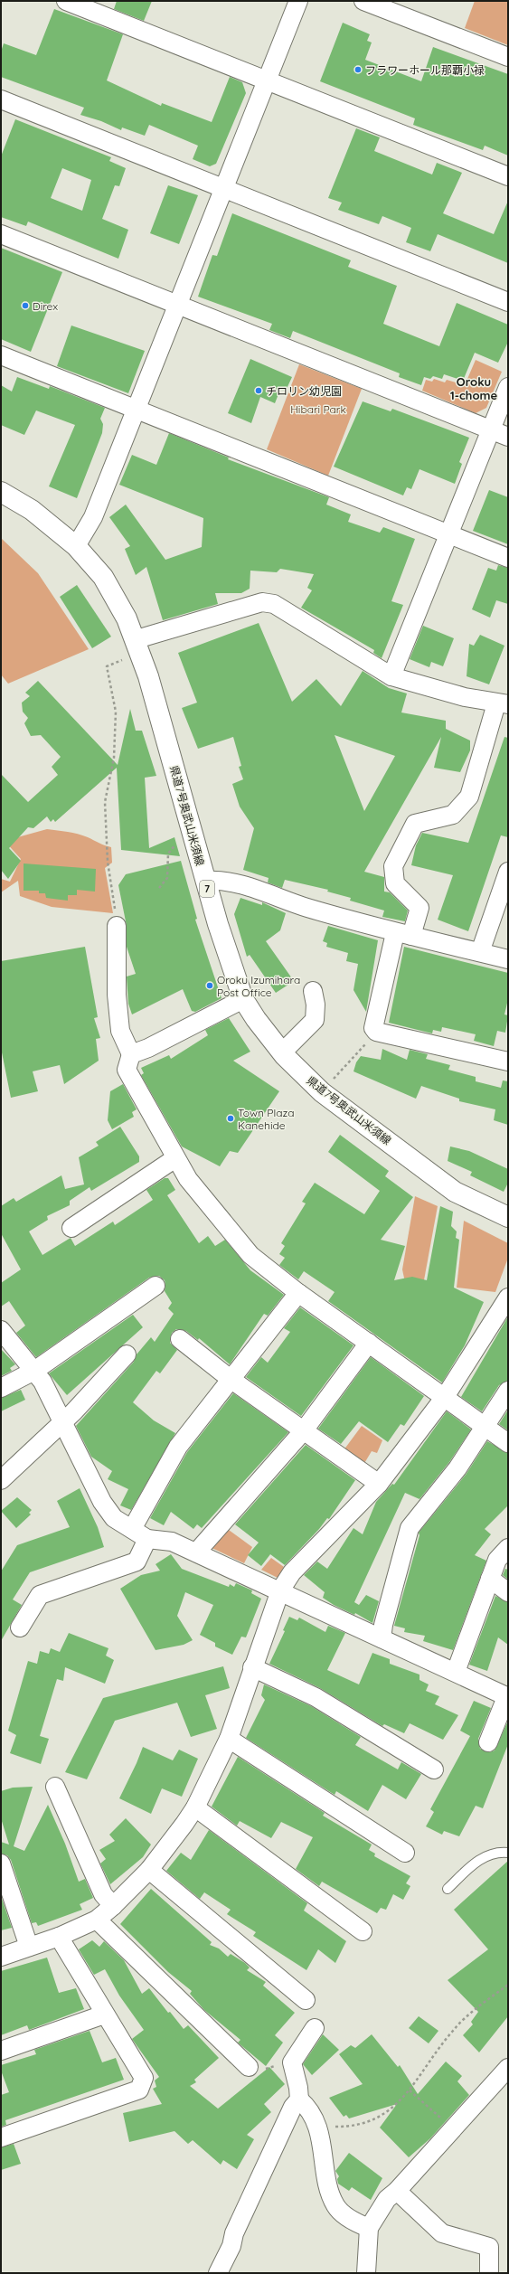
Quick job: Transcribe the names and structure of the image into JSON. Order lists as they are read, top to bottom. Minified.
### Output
{"streets":{"main road":["県道7号奥武山米須線","7"]},"districts":["Oroku 1-chome"],"parks":["Hibari Park"],"places":["フラワーホール那覇小禄","Direx","チロリン幼児園","Oroku Izumihara Post Office","Town Plaza Kanehide"]}
